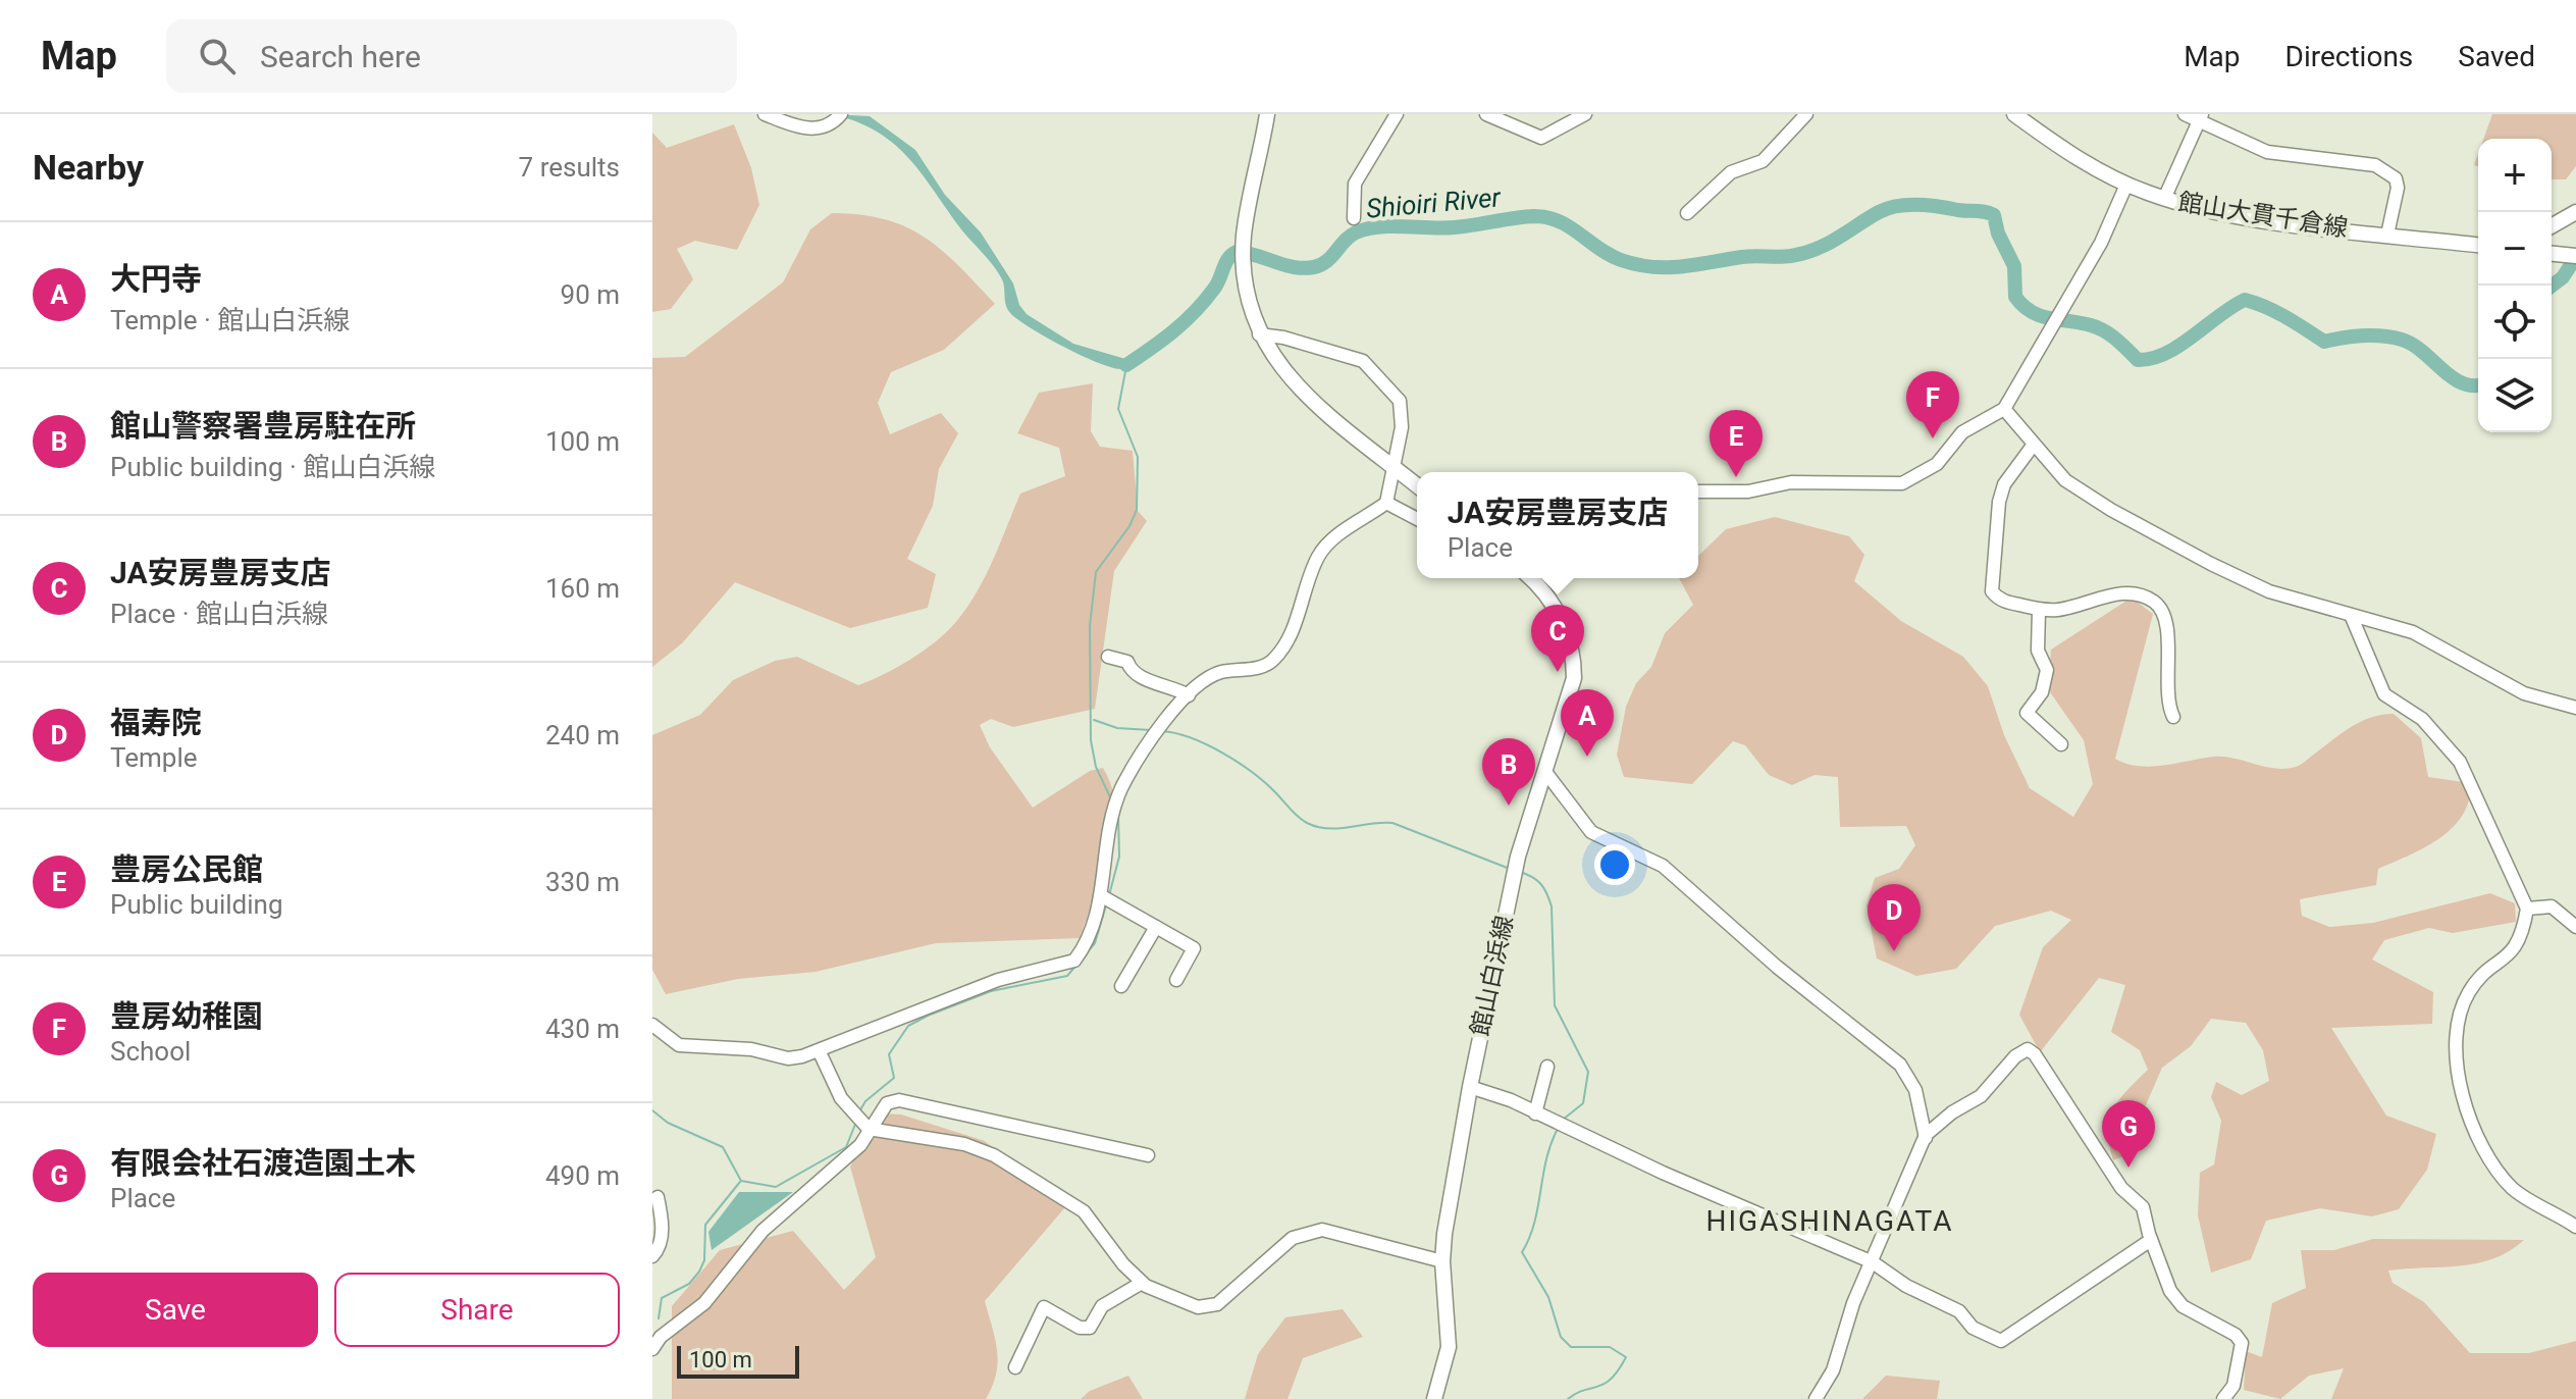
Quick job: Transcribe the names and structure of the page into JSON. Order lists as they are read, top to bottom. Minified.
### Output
{"streets":{"main road":["館山大貫千倉線","館山白浜線"]},"districts":["HIGASHINAGATA"],"water":["Shioiri River"],"scale_bar":"100 m","page":{"header":"Map","search":"Search here","nav":["Map","Directions","Saved"],"heading":["Nearby","7 results"],"map_buttons":["+","−"],"list":[{"mark":"A","name":"大円寺","note":"Temple · 館山白浜線","value":"90 m"},{"mark":"B","name":"館山警察署豊房駐在所","note":"Public building · 館山白浜線","value":"100 m"},{"mark":"C","name":"JA安房豊房支店","note":"Place · 館山白浜線","value":"160 m"},{"mark":"D","name":"福寿院","note":"Temple","value":"240 m"},{"mark":"E","name":"豊房公民館","note":"Public building","value":"330 m"},{"mark":"F","name":"豊房幼稚園","note":"School","value":"430 m"},{"mark":"G","name":"有限会社石渡造園土木","note":"Place","value":"490 m"}],"pins":["F","E","C","A","B","D","G"],"popup":["JA安房豊房支店","Place"],"buttons":["Save","Share"],"scale":"100 m"}}
